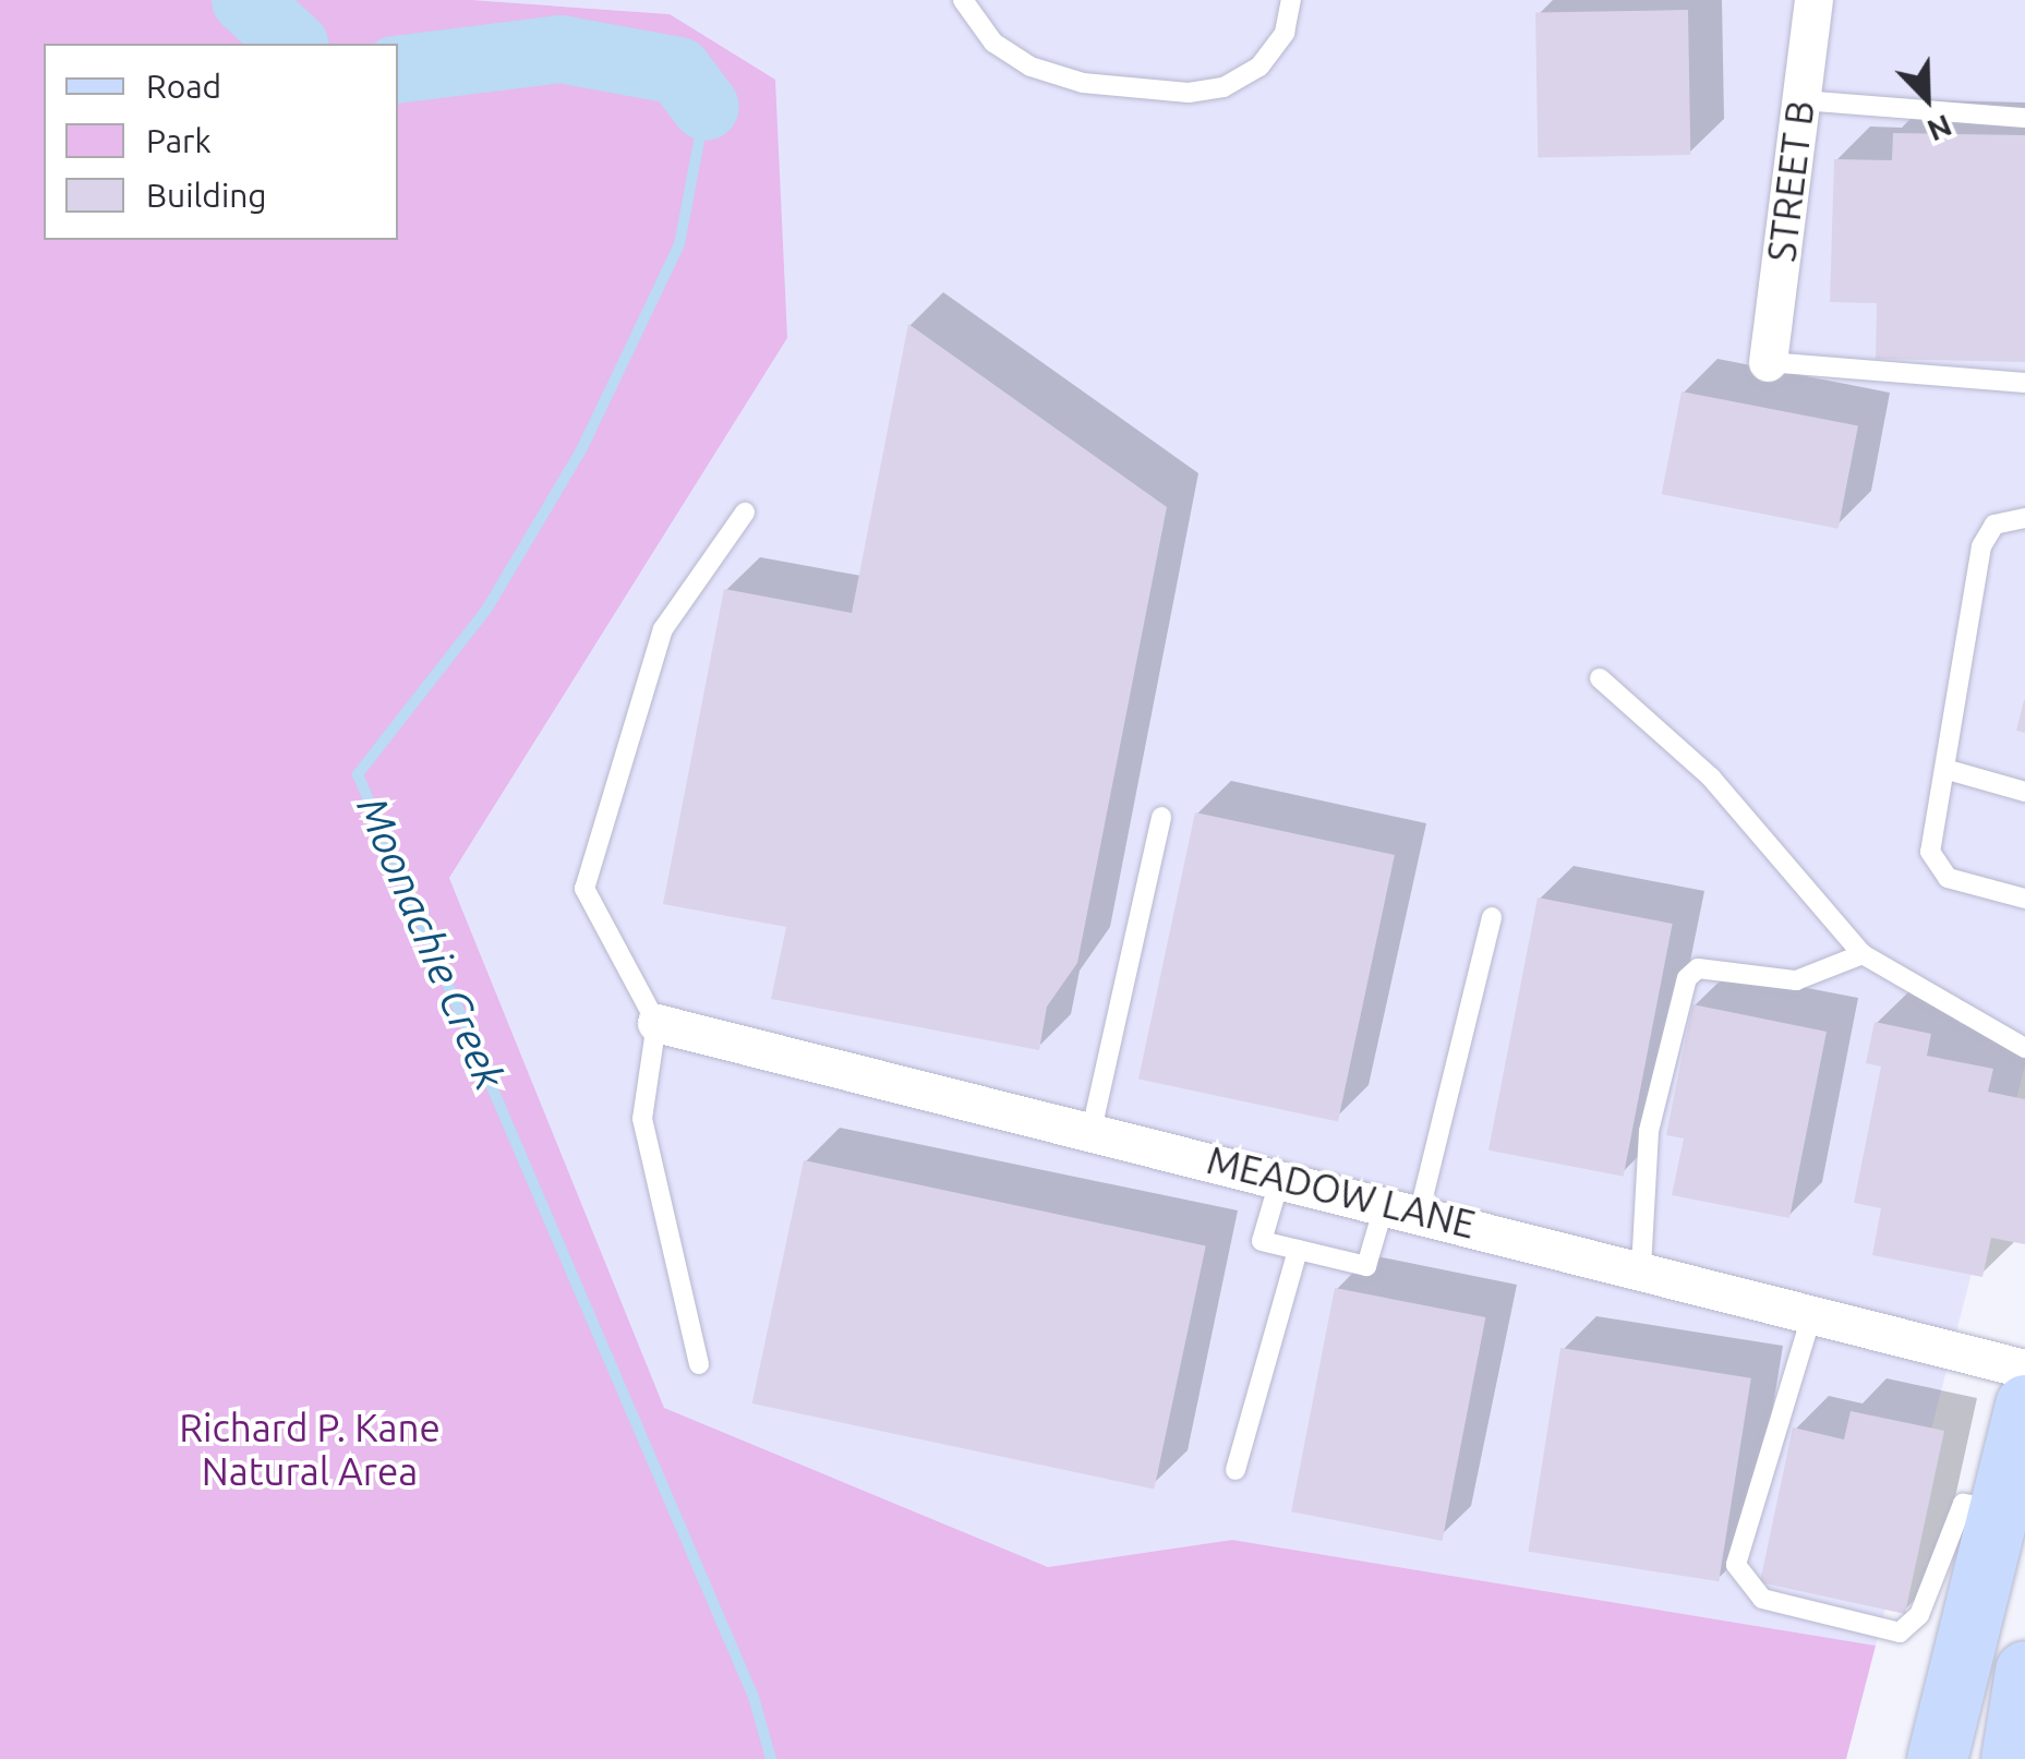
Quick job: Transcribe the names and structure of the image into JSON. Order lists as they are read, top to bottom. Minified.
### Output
{"streets":{"street":["STREET B","MEADOW LANE"]},"water":["Moonachie Creek"],"parks":["Richard P. Kane Natural Area"],"legend":["Road","Park","Building"],"north":"bottom right"}
